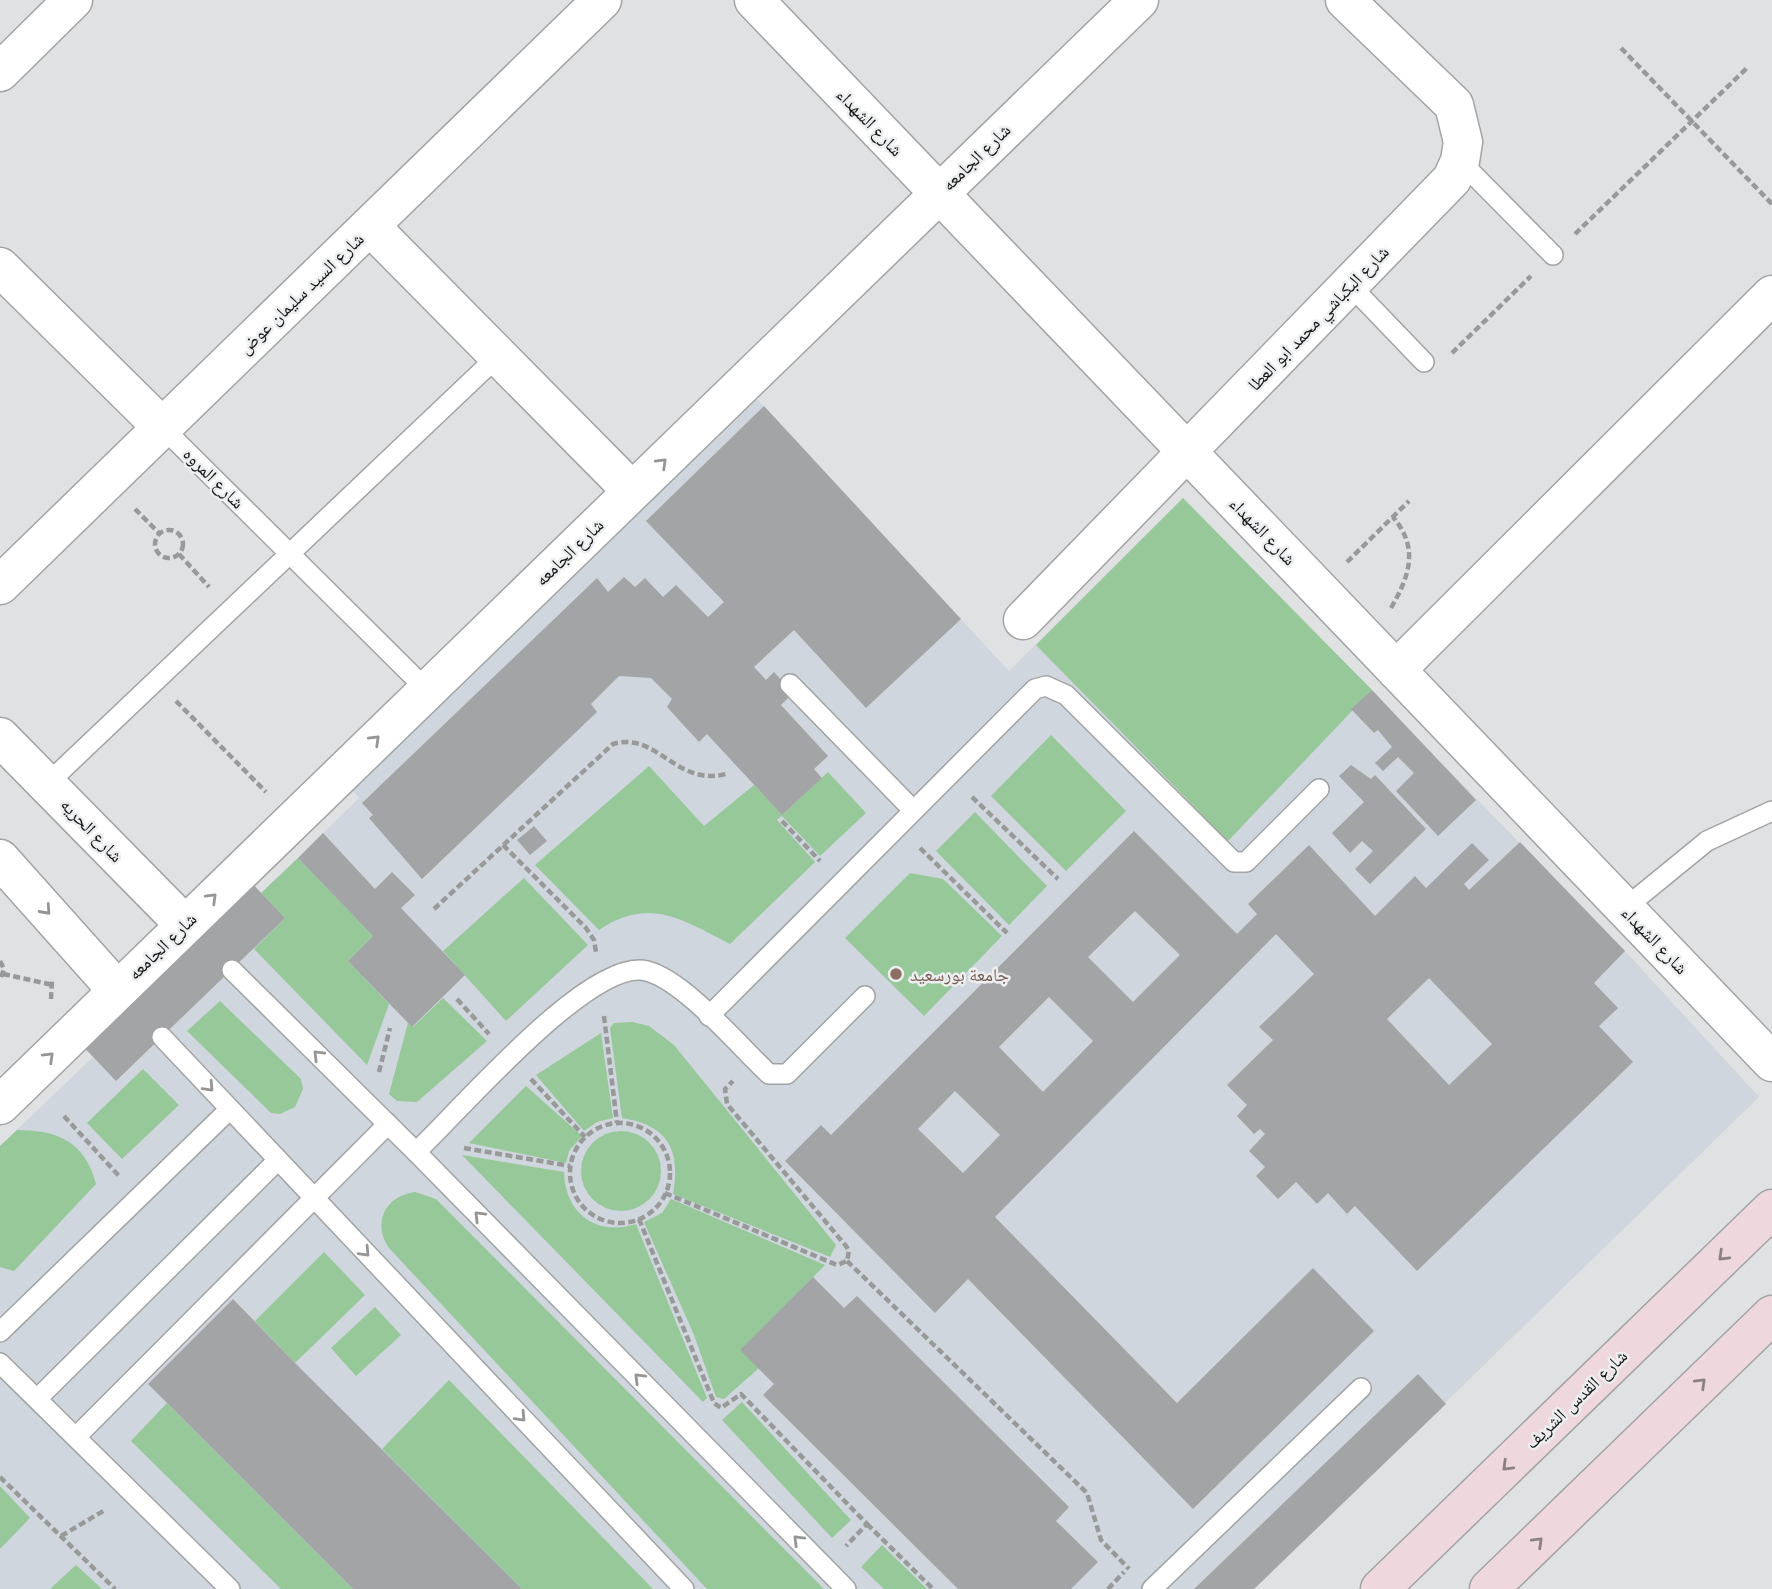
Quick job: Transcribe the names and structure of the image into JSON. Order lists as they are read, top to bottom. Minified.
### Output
{"streets":{"main road":["شارع القدس الشريف"],"street":["شارع الشهداء","شارع الجامعه","شارع السيد سليمان عوض","شارع البكباشي محمد ابو العطا","شارع المروه","شارع الحريه"]},"crossings":[["شارع الشهداء","شارع الجامعه"],["شارع الشهداء","شارع البكباشي محمد ابو العطا"],["شارع الجامعه","شارع المروه"],["شارع الجامعه","شارع الحريه"],["شارع السيد سليمان عوض","شارع المروه"]],"one_way":["شارع الجامعه"],"places":["جامعة بورسعيد"]}
